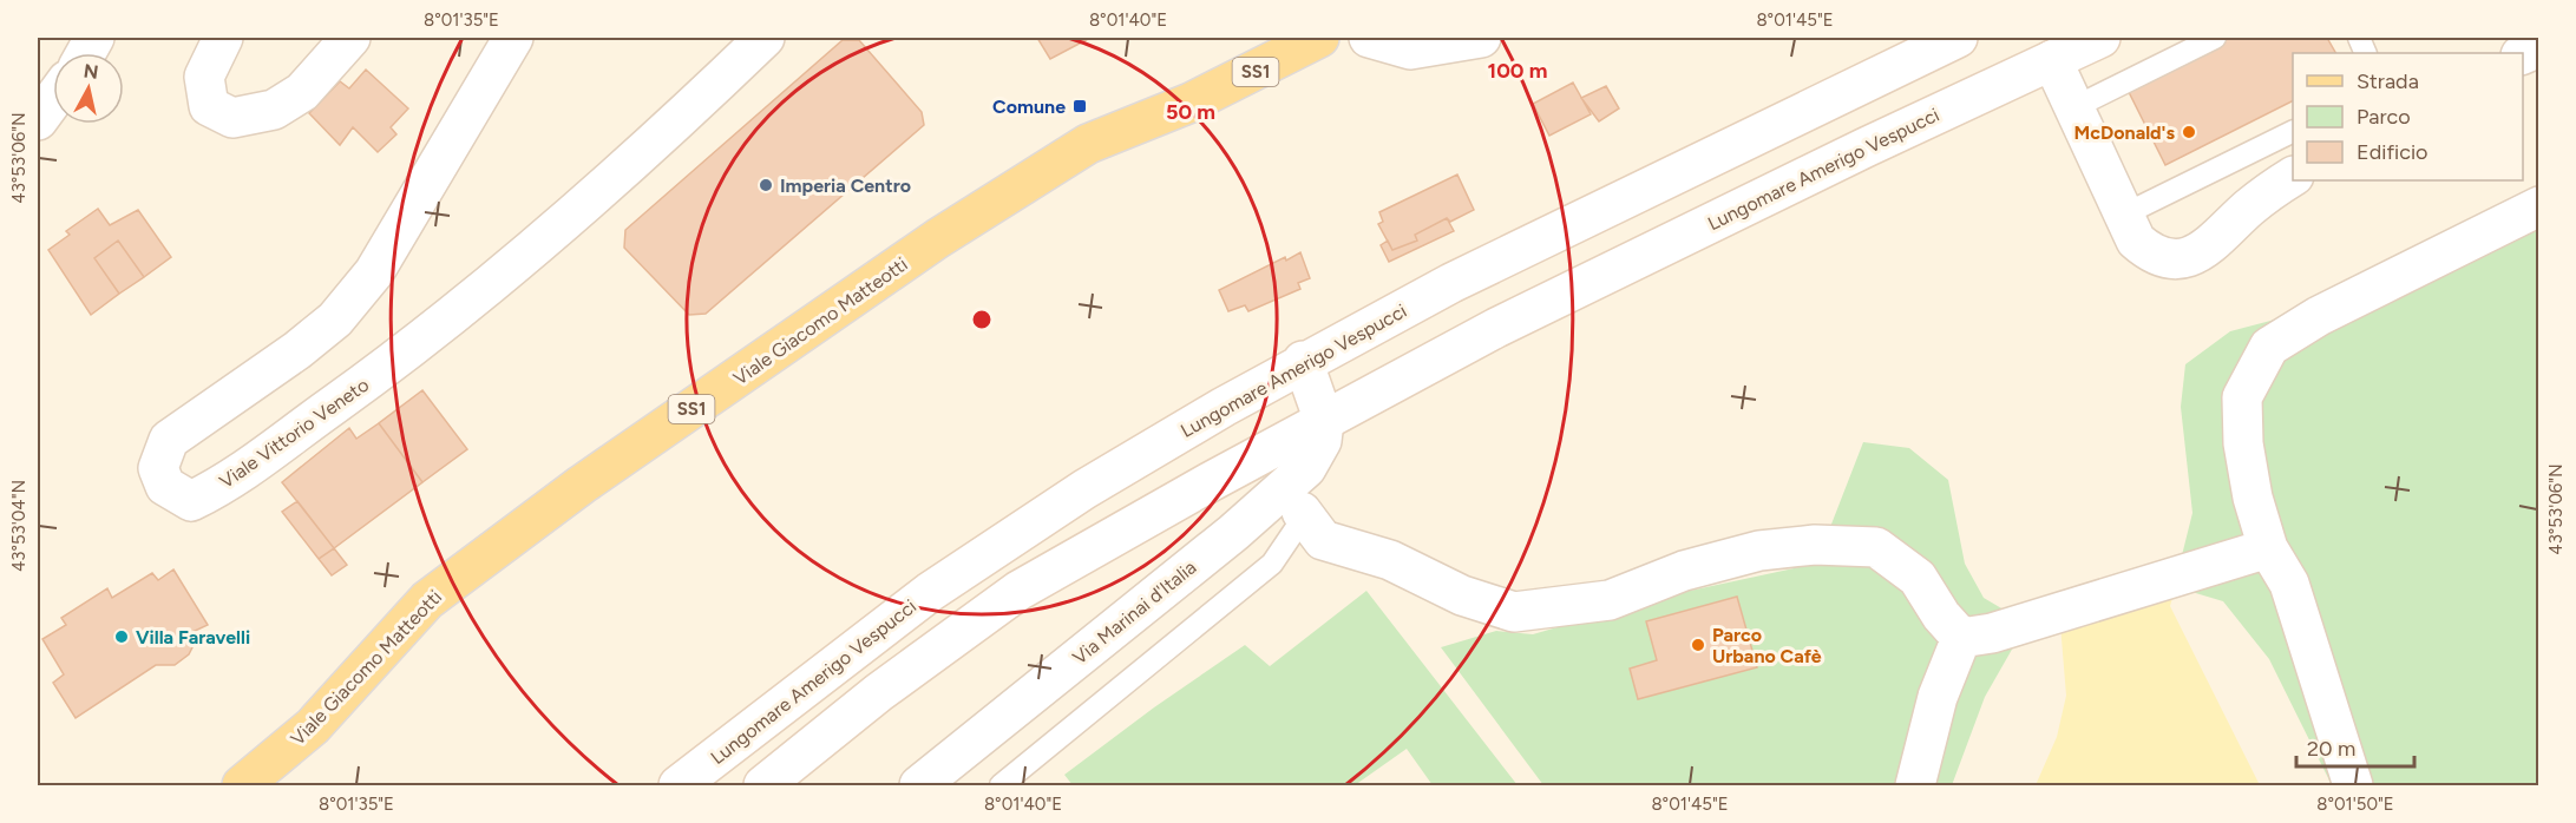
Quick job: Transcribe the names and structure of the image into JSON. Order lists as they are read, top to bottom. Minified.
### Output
{"streets":{"main road":["SS1","Viale Giacomo Matteotti"],"street":["Lungomare Amerigo Vespucci","Viale Vittorio Veneto","Via Marinai d'Italia"]},"crossings":[["Lungomare Amerigo Vespucci","Via Marinai d'Italia"]],"places":{"transit":["Comune"],"other":["McDonald's","Imperia Centro","Villa Faravelli","Parco Urbano Cafè"]},"legend":["Strada","Parco","Edificio"],"scale_bar":"20 m","north":"top","coordinates":["8°01'35\"E","8°01'40\"E","8°01'45\"E","43°53'06\"N","43°53'04\"N","8°01'50\"E"],"rings":["100 m","50 m"]}
